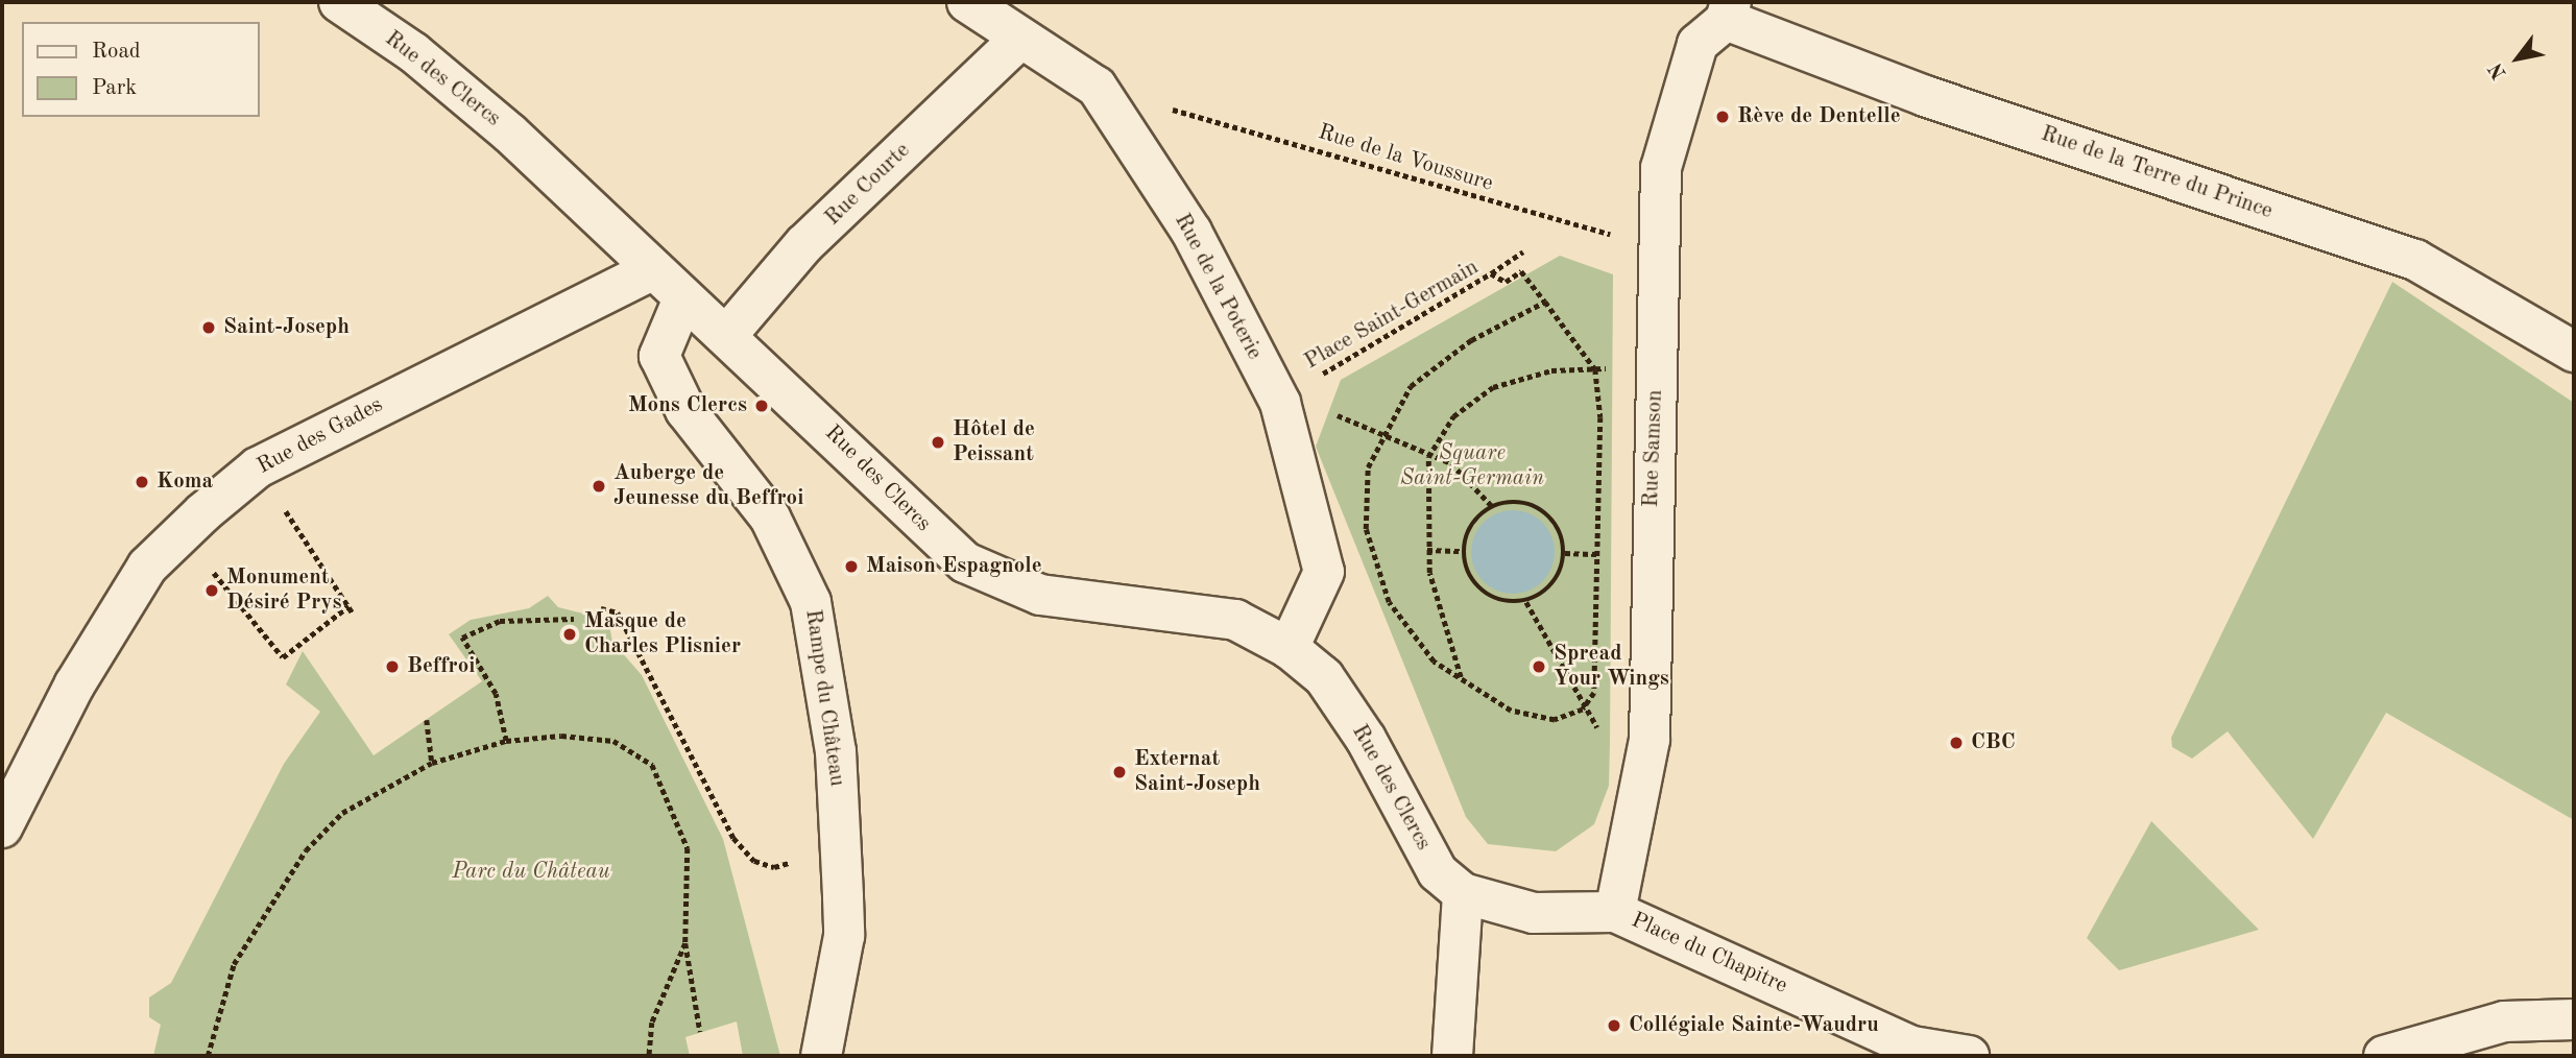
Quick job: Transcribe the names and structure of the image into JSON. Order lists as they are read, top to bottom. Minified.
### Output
{"streets":{"street":["Rue des Clercs","Rue de la Terre du Prince","Rue Courte","Rue de la Poterie","Rue des Gades","Rue Samson","Rampe du Château","Place du Chapitre"],"path":["Rue de la Voussure","Place Saint-Germain"]},"crossings":[["Rue des Clercs","Rue Courte"],["Rue des Clercs","Rue de la Poterie"],["Rue des Clercs","Rue des Gades"],["Rue des Clercs","Rampe du Château"],["Rue de la Terre du Prince","Rue Samson"],["Rue Courte","Rue de la Poterie"],["Rue de la Poterie","Place Saint-Germain"],["Rue Samson","Place du Chapitre"]],"parks":["Square Saint-Germain","Parc du Château"],"places":["Rève de Dentelle","Saint-Joseph","Mons Clercs","Hôtel de Peissant","Koma","Auberge de Jeunesse du Beffroi","Maison Espagnole","Monument Désiré Prys","Masque de Charles Plisnier","Beffroi","Spread Your Wings","CBC","Externat Saint-Joseph","Collégiale Sainte-Waudru"],"legend":["Road","Park"],"north":"bottom left"}
